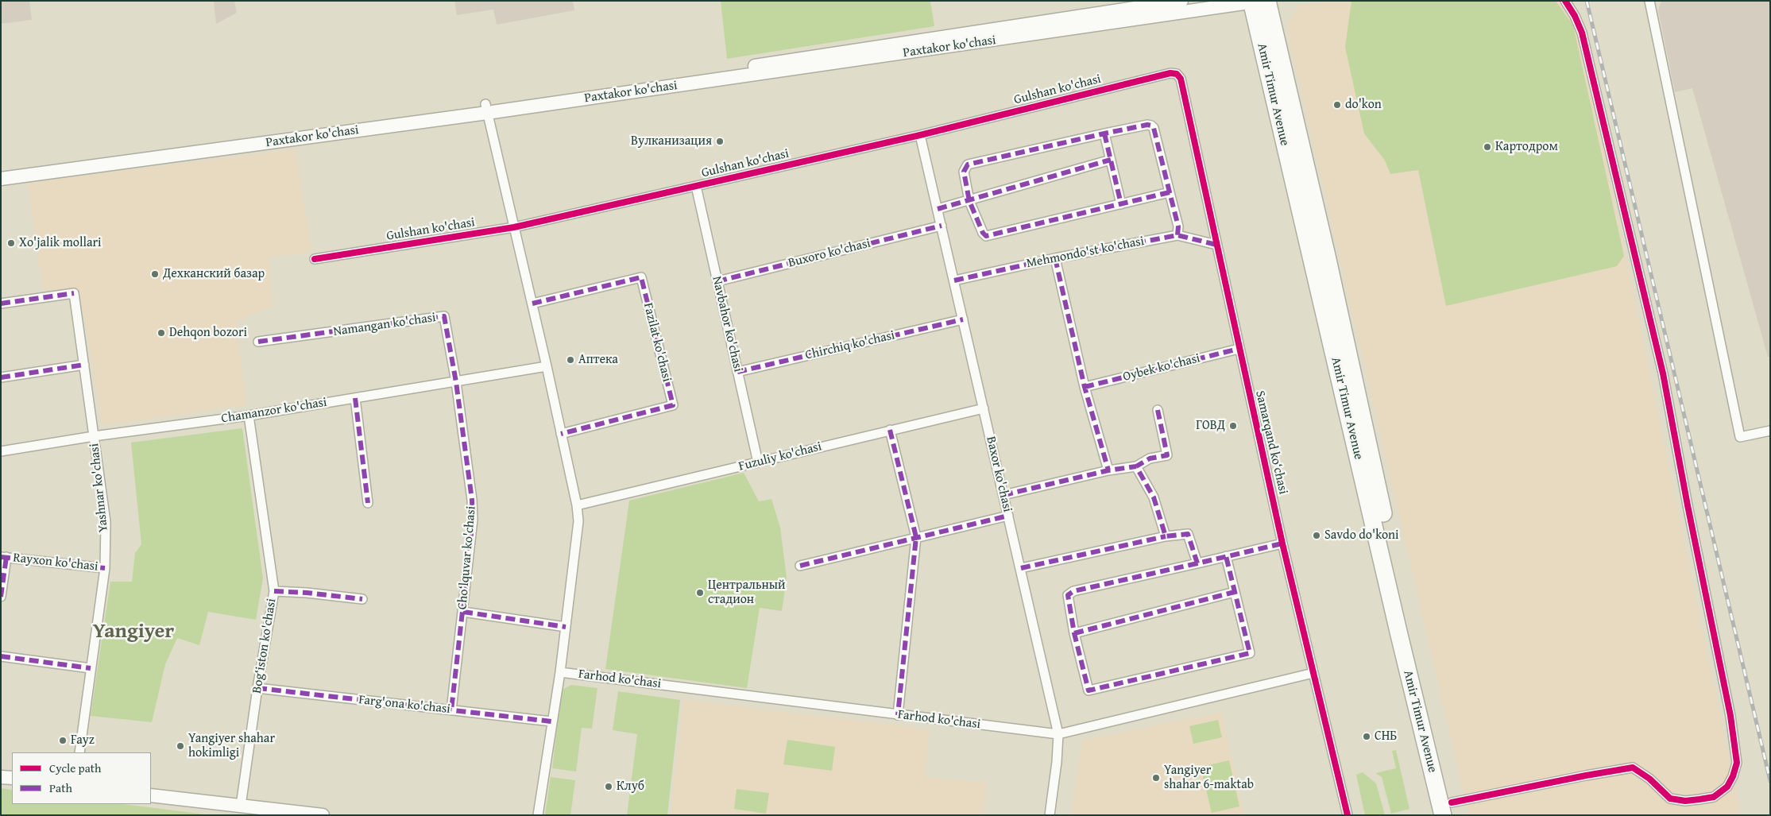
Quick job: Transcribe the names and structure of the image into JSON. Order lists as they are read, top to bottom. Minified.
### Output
{"streets":{"highway":["Amir Timur Avenue"],"main road":["Paxtakor ko'chasi"],"street":["Gulshan ko'chasi","Mehmondo'st ko'chasi","Buxoro ko'chasi","Navbahor ko'chasi","Namangan ko'chasi","Fazilat ko'chasi","Chirchiq ko'chasi","Oybek ko'chasi","Chamanzor ko'chasi","Samarqand ko‘chasi","Fuzuliy ko'chasi","Baxor ko'chasi","Yashnar ko'chasi","Cho‘lquvar ko'chasi","Rayxon ko'chasi","Bog‘iston ko'chasi","Farhod ko'chasi","Farg'ona ko'chasi"]},"crossings":[["Paxtakor ko'chasi","Amir Timur Avenue"],["Gulshan ko'chasi","Navbahor ko'chasi"],["Gulshan ko'chasi","Samarqand ko‘chasi"],["Gulshan ko'chasi","Baxor ko'chasi"],["Mehmondo'st ko'chasi","Samarqand ko‘chasi"],["Mehmondo'st ko'chasi","Baxor ko'chasi"],["Buxoro ko'chasi","Navbahor ko'chasi"],["Buxoro ko'chasi","Baxor ko'chasi"],["Navbahor ko'chasi","Chirchiq ko'chasi"],["Navbahor ko'chasi","Fuzuliy ko'chasi"],["Namangan ko'chasi","Chamanzor ko'chasi"],["Namangan ko'chasi","Cho‘lquvar ko'chasi"],["Chirchiq ko'chasi","Baxor ko'chasi"],["Oybek ko'chasi","Samarqand ko‘chasi"],["Chamanzor ko'chasi","Yashnar ko'chasi"],["Chamanzor ko'chasi","Cho‘lquvar ko'chasi"],["Chamanzor ko'chasi","Bog‘iston ko'chasi"],["Samarqand ko‘chasi","Farhod ko'chasi"],["Fuzuliy ko'chasi","Baxor ko'chasi"],["Baxor ko'chasi","Farhod ko'chasi"],["Yashnar ko'chasi","Rayxon ko'chasi"],["Cho‘lquvar ko'chasi","Farg'ona ko'chasi"],["Bog‘iston ko'chasi","Farg'ona ko'chasi"]],"districts":["Yangiyer"],"places":["do'kon","Вулканизация","Картодром","Xo'jalik mollari","Дехканский базар","Dehqon bozori","Аптека","ГОВД","Savdo do'koni","Центральный стадион","СНБ","Fayz","Yangiyer shahar hokimligi","Yangiyer shahar 6-maktab","Клуб"],"legend":["Cycle path","Path"]}
